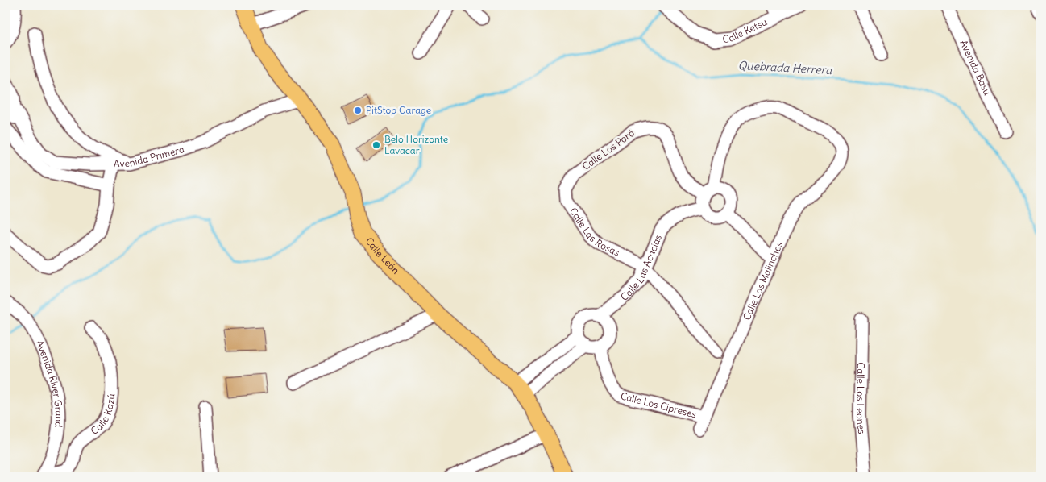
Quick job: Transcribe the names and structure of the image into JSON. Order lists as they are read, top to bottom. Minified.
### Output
{"streets":{"main road":["Calle León"],"street":["Calle Ketsu","Avenida Basu","Calle Los Poró","Avenida Primera","Calle Las Rosas","Calle Las Acacias","Calle Los Malinches","Avenida River Grand","Calle Los Leones","Calle Los Cipreses","Calle Kazú"]},"crossings":[["Calle Los Poró","Calle Las Rosas"],["Calle Los Poró","Calle Las Acacias"],["Calle Los Poró","Calle Los Malinches"],["Avenida Primera","Calle León"],["Calle Las Rosas","Calle Las Acacias"],["Calle Las Acacias","Calle Los Malinches"],["Calle Las Acacias","Calle Los Cipreses"],["Calle Los Malinches","Calle Los Cipreses"],["Avenida River Grand","Calle Kazú"]],"water":["Quebrada Herrera"],"places":["PitStop Garage","Belo Horizonte Lavacar"]}
